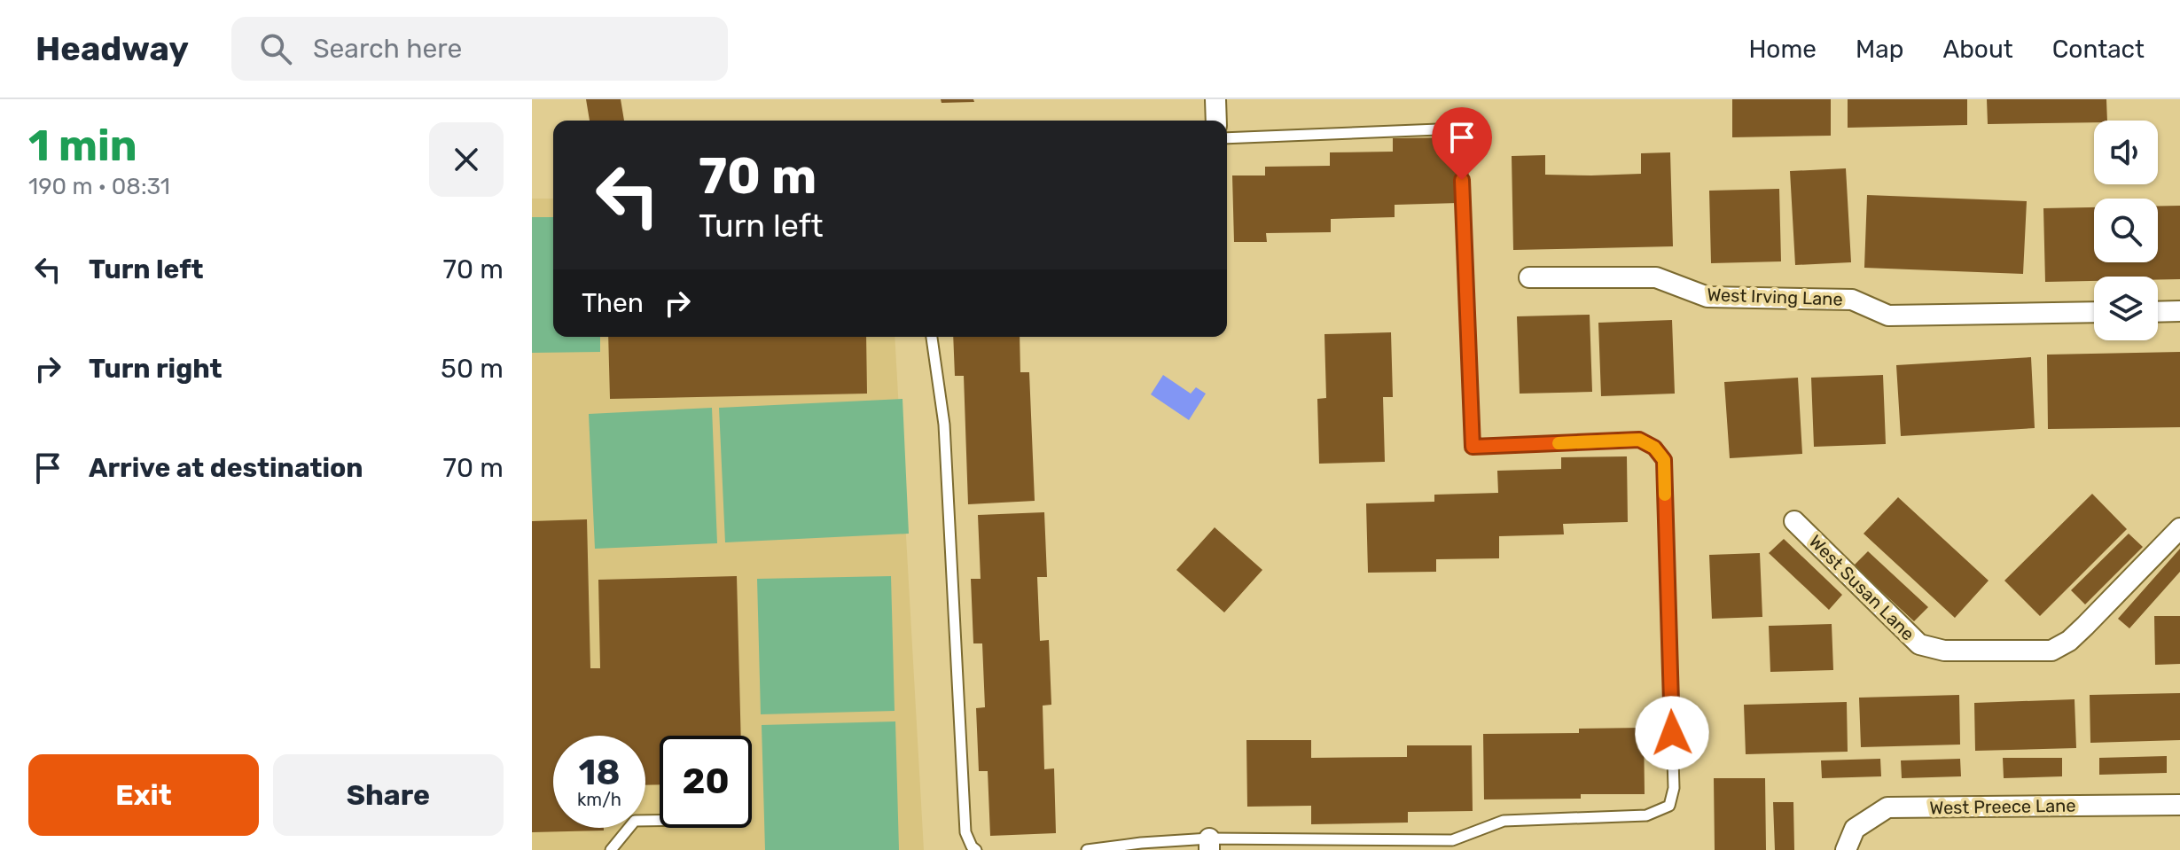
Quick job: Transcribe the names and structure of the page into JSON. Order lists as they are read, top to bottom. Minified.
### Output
{"streets":{"street":["West Irving Lane","West Susan Lane","West Preece Lane"]},"page":{"header":"Headway","search":"Search here","nav":["Home","Map","About","Contact"],"heading":["1 min","190 m · 08:31"],"turn":["70 m","Turn left"],"list":[{"name":"Turn left","value":"70 m"},{"name":"Turn right","value":"50 m"},{"name":"Arrive at destination","value":"70 m"}],"then":"Then","speed":"18 km/h","limit":"20","buttons":["Exit","Share"]}}
